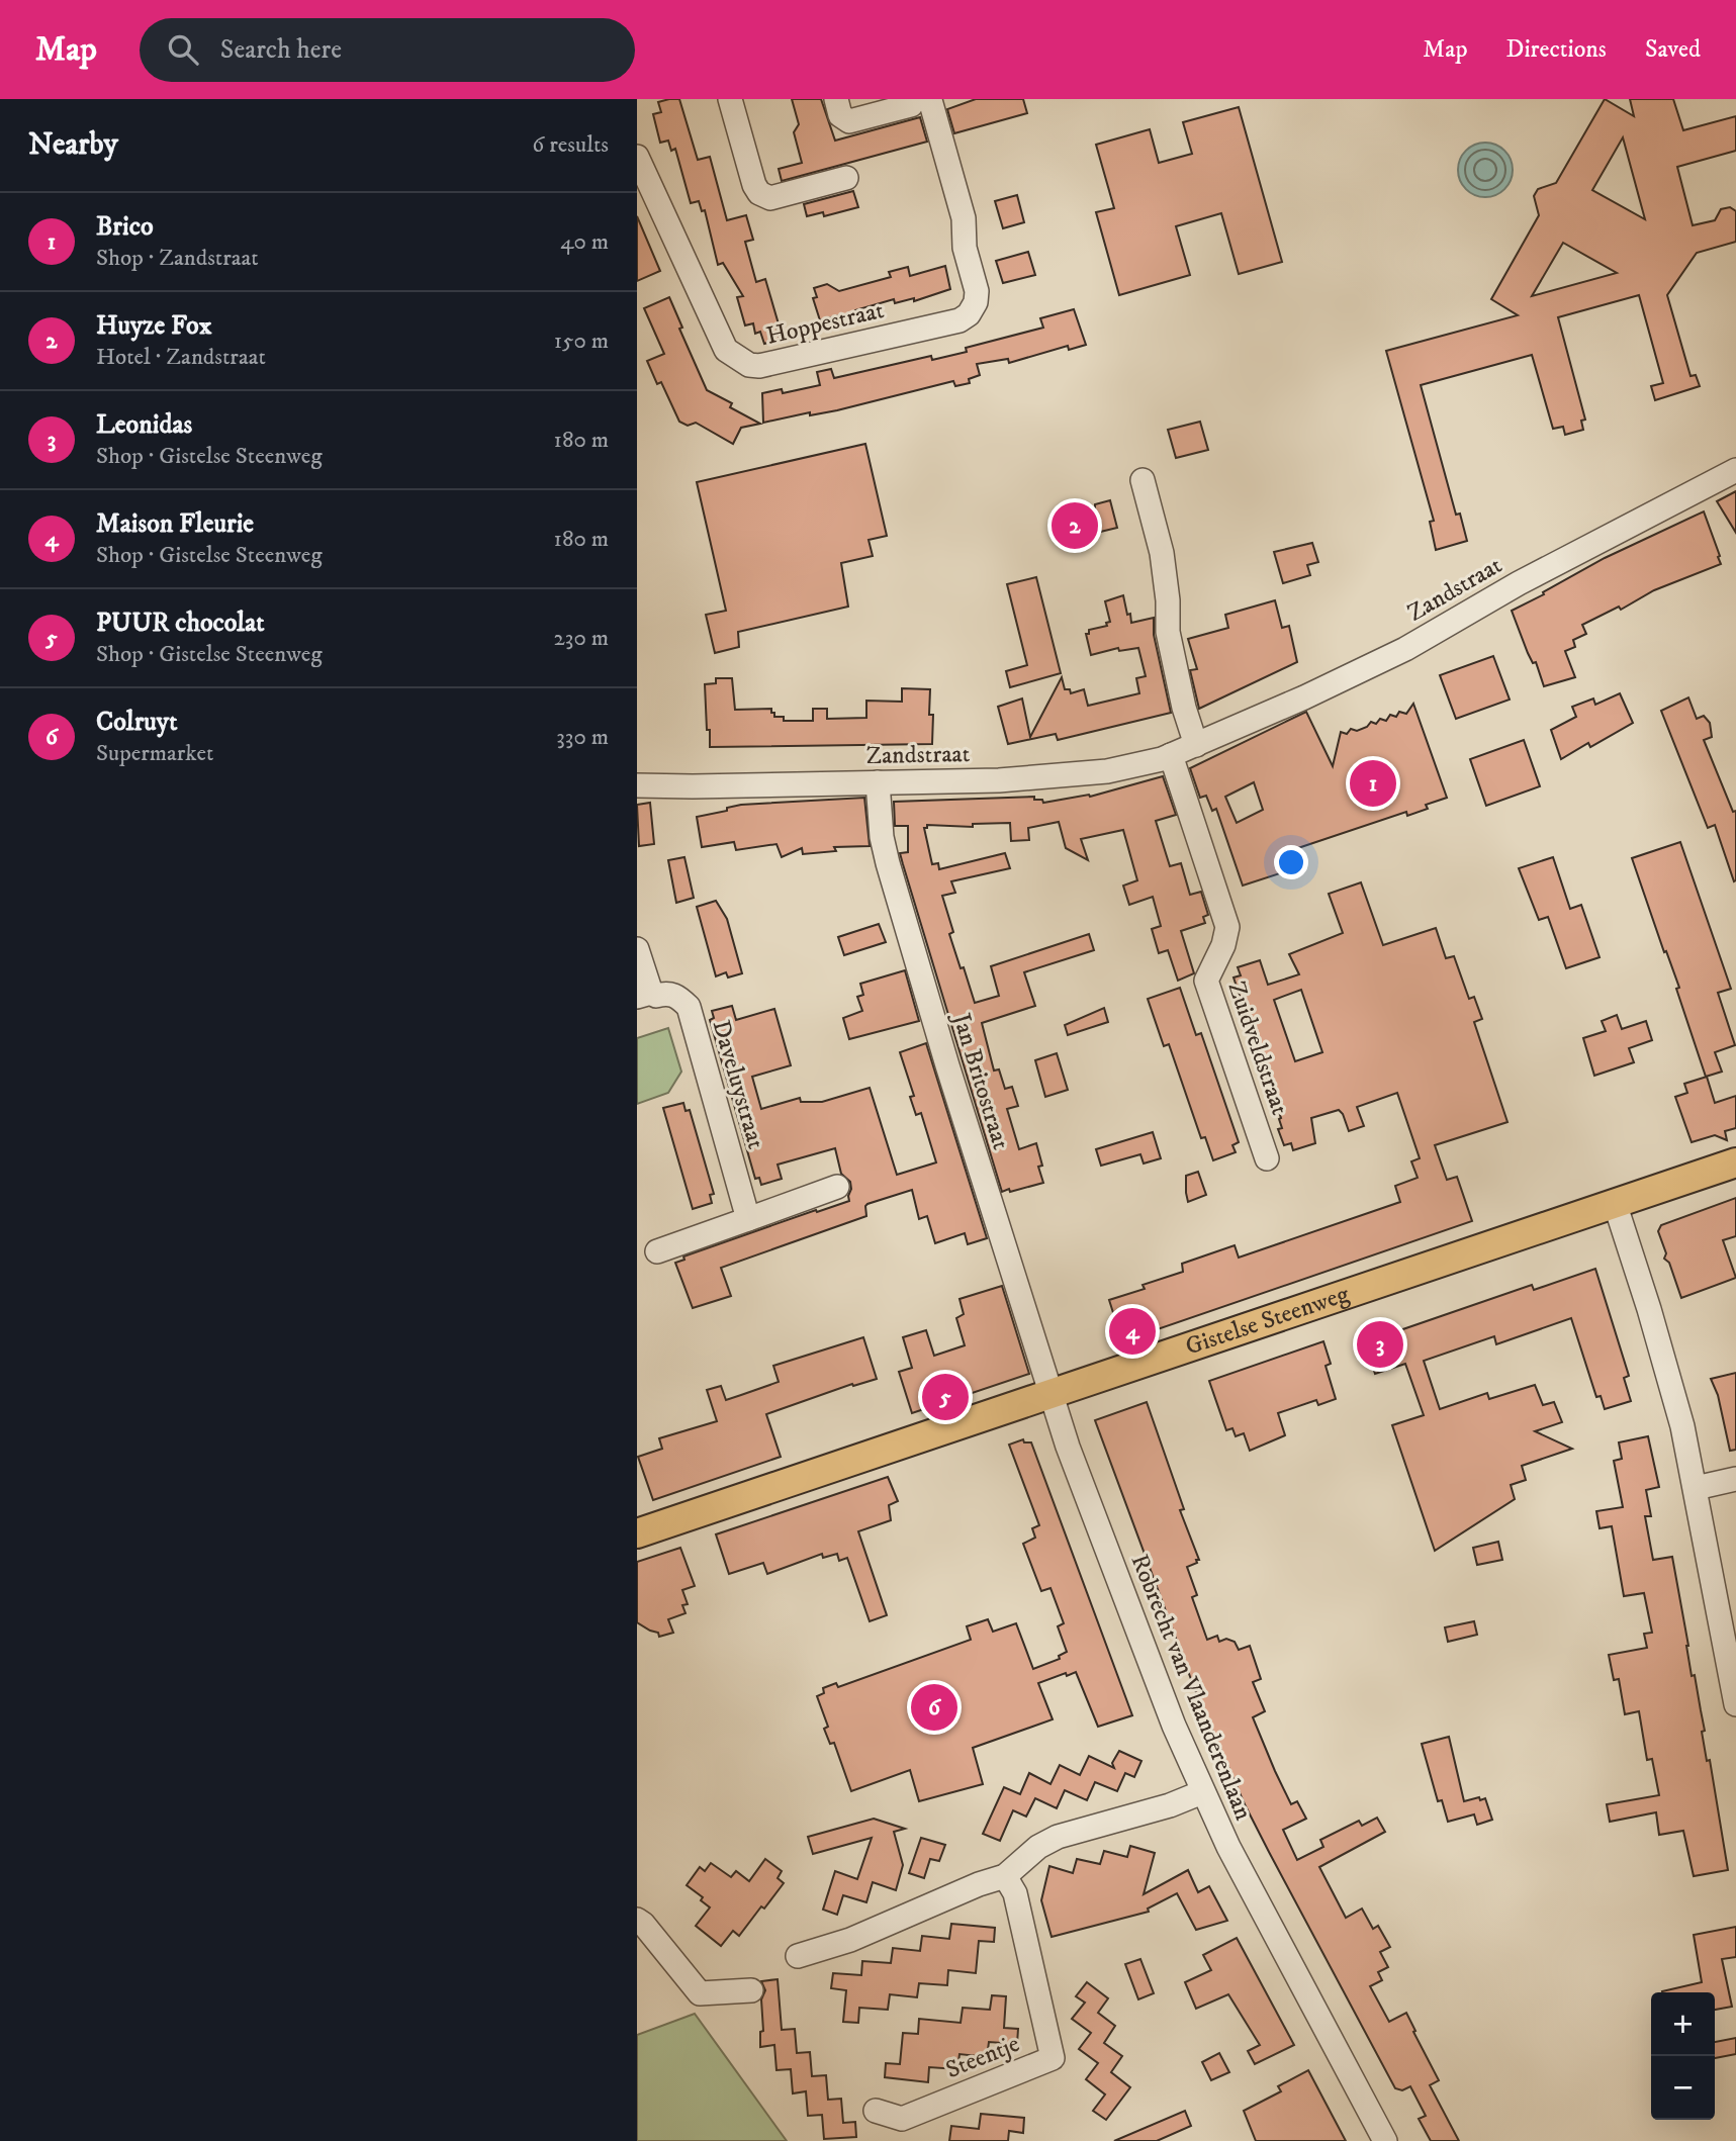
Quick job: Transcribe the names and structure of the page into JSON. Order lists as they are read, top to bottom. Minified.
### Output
{"streets":{"main road":["Gistelse Steenweg"],"street":["Hoppestraat","Zandstraat","Zuidveldstraat","Jan Britostraat","Daveluystraat","Robrecht van Vlaanderenlaan","Steentje"]},"crossings":[["Zandstraat","Zuidveldstraat"],["Zandstraat","Jan Britostraat"],["Jan Britostraat","Gistelse Steenweg"],["Jan Britostraat","Robrecht van Vlaanderenlaan"],["Gistelse Steenweg","Robrecht van Vlaanderenlaan"]],"page":{"header":"Map","search":"Search here","nav":["Map","Directions","Saved"],"heading":["Nearby","6 results"],"list":[{"mark":"1","name":"Brico","note":"Shop · Zandstraat","value":"40 m"},{"mark":"2","name":"Huyze Fox","note":"Hotel · Zandstraat","value":"150 m"},{"mark":"3","name":"Leonidas","note":"Shop · Gistelse Steenweg","value":"180 m"},{"mark":"4","name":"Maison Fleurie","note":"Shop · Gistelse Steenweg","value":"180 m"},{"mark":"5","name":"PUUR chocolat","note":"Shop · Gistelse Steenweg","value":"230 m"},{"mark":"6","name":"Colruyt","note":"Supermarket","value":"330 m"}],"pins":["2","1","4","3","5","6"],"map_buttons":["+","−"]}}
